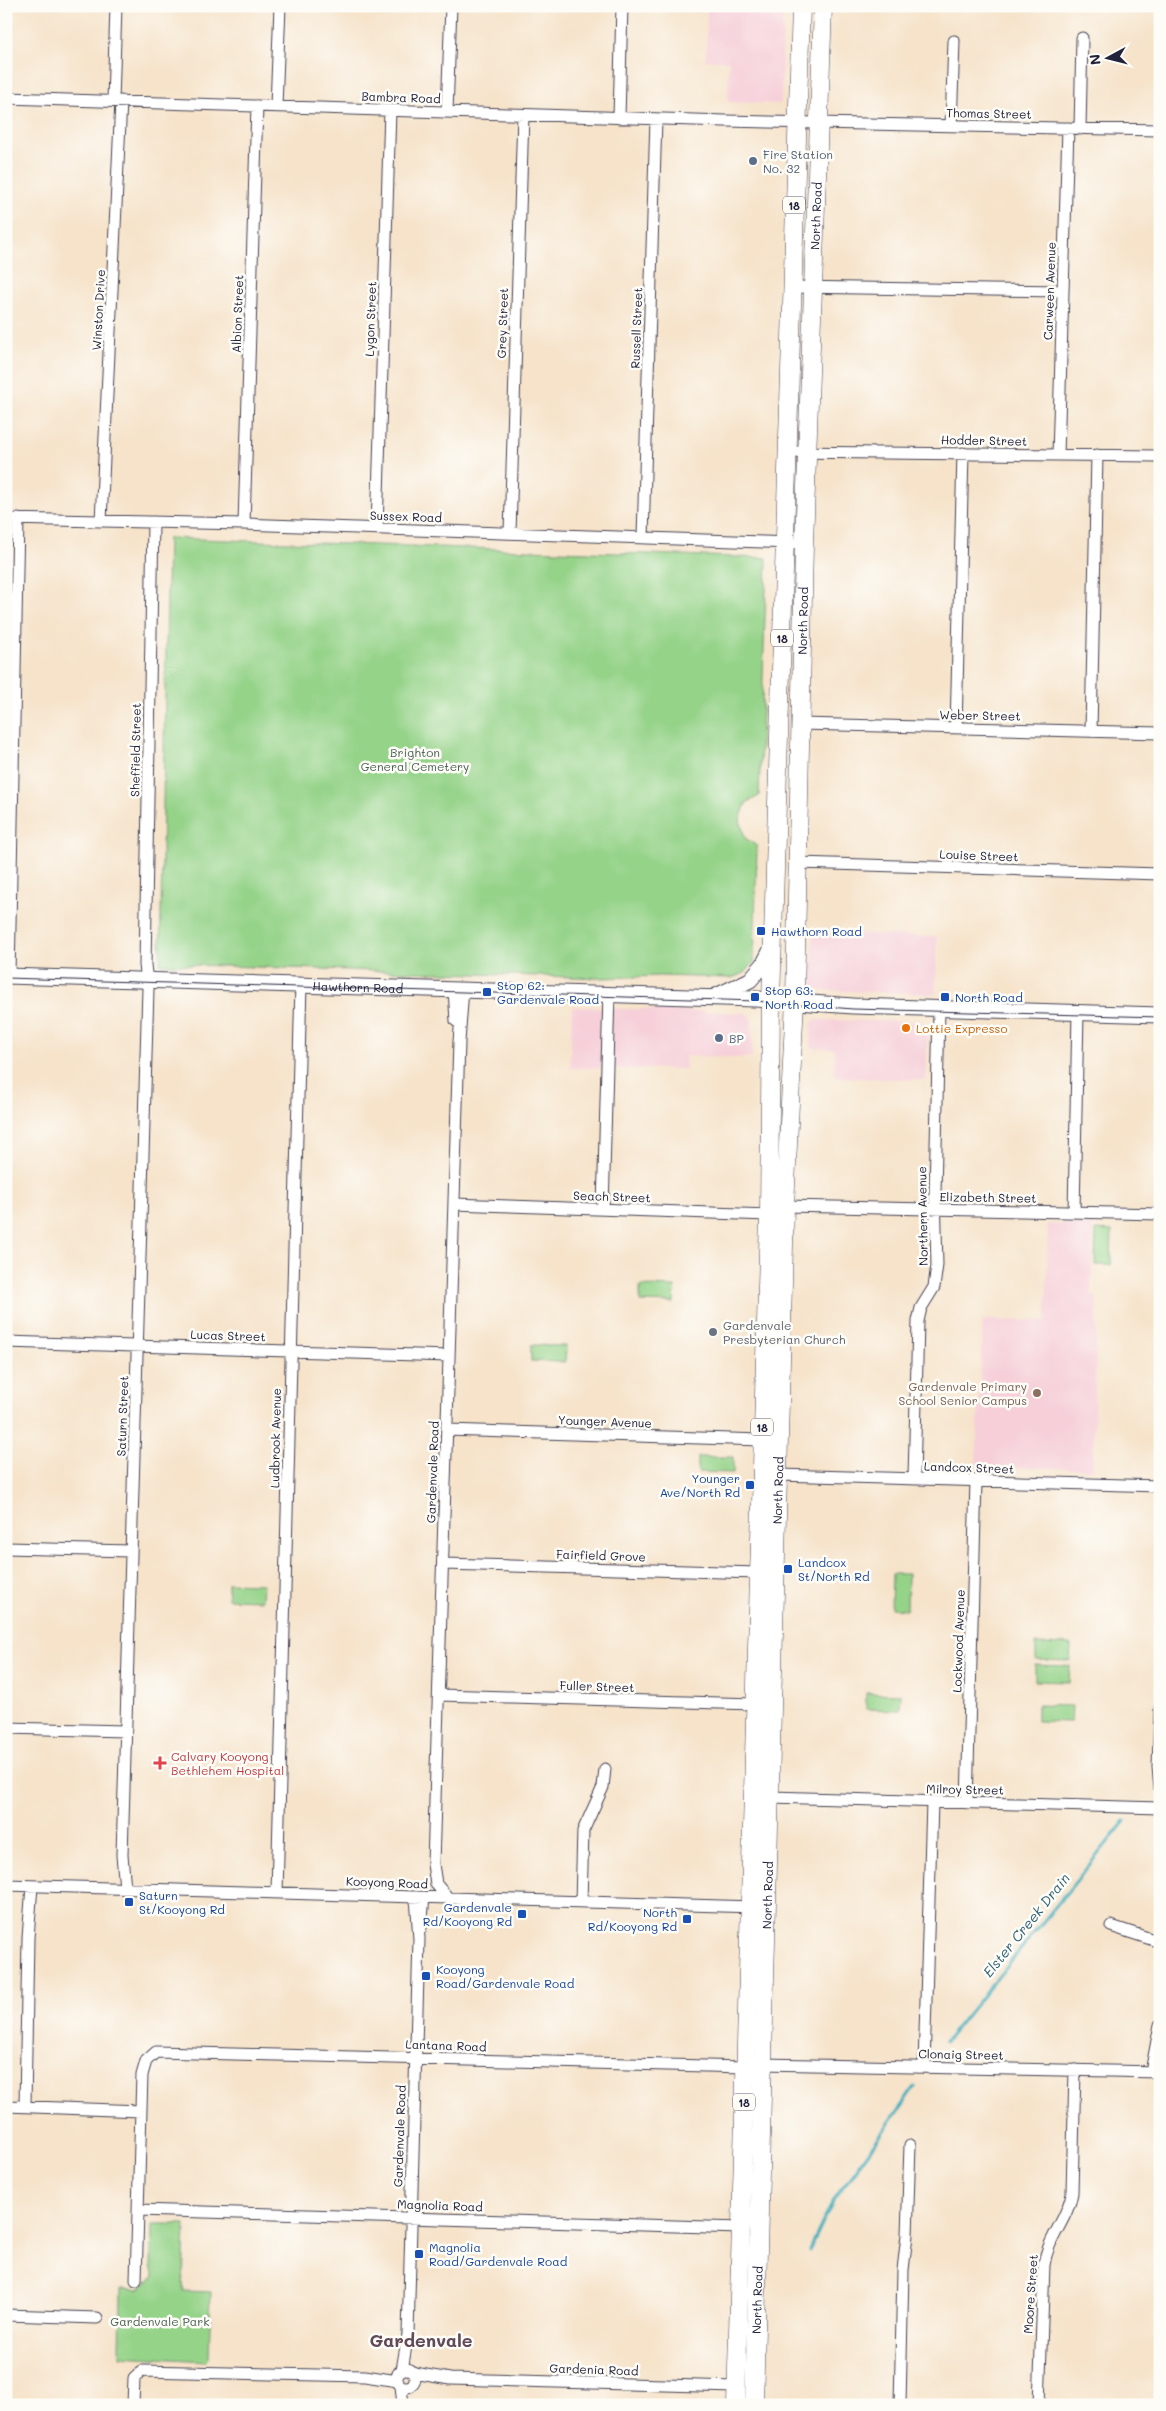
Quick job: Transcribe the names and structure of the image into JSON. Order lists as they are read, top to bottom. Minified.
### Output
{"streets":{"highway":["18","North Road"],"main road":["Hawthorn Road"],"street":["Bambra Road","Thomas Street","Carween Avenue","Winston Drive","Albion Street","Lygon Street","Grey Street","Russell Street","Hodder Street","Sussex Road","Weber Street","Sheffield Street","Louise Street","Seach Street","Elizabeth Street","Northern Avenue","Lucas Street","Saturn Street","Younger Avenue","Ludbrook Avenue","Landcox Street","Gardenvale Road","Fairfield Grove","Lockwood Avenue","Fuller Street","Milroy Street","Kooyong Road","Lantana Road","Clonaig Street","Magnolia Road","Moore Street","Gardenia Road"]},"crossings":[["Bambra Road","Thomas Street"],["Bambra Road","North Road"],["Bambra Road","Winston Drive"],["Bambra Road","Albion Street"],["Bambra Road","Lygon Street"],["Bambra Road","Grey Street"],["Bambra Road","Russell Street"],["Thomas Street","North Road"],["Thomas Street","Carween Avenue"],["North Road","Hodder Street"],["North Road","Sussex Road"],["North Road","Weber Street"],["North Road","Louise Street"],["North Road","Hawthorn Road"],["North Road","Seach Street"],["North Road","Elizabeth Street"],["North Road","Younger Avenue"],["North Road","Landcox Street"],["North Road","Fairfield Grove"],["North Road","Fuller Street"],["North Road","Milroy Street"],["North Road","Kooyong Road"],["North Road","Lantana Road"],["North Road","Clonaig Street"],["North Road","Magnolia Road"],["North Road","Gardenia Road"],["Carween Avenue","Hodder Street"],["Winston Drive","Sussex Road"],["Albion Street","Sussex Road"],["Lygon Street","Sussex Road"],["Grey Street","Sussex Road"],["Russell Street","Sussex Road"],["Sussex Road","Sheffield Street"],["Sheffield Street","Hawthorn Road"],["Sheffield Street","Saturn Street"],["Hawthorn Road","Northern Avenue"],["Hawthorn Road","Saturn Street"],["Hawthorn Road","Ludbrook Avenue"],["Hawthorn Road","Gardenvale Road"],["Seach Street","Gardenvale Road"],["Elizabeth Street","Northern Avenue"],["Northern Avenue","Landcox Street"],["Lucas Street","Saturn Street"],["Lucas Street","Ludbrook Avenue"],["Lucas Street","Gardenvale Road"],["Saturn Street","Kooyong Road"],["Younger Avenue","Gardenvale Road"],["Ludbrook Avenue","Kooyong Road"],["Landcox Street","Lockwood Avenue"],["Gardenvale Road","Fairfield Grove"],["Gardenvale Road","Fuller Street"],["Gardenvale Road","Kooyong Road"],["Gardenvale Road","Lantana Road"],["Gardenvale Road","Magnolia Road"],["Gardenvale Road","Gardenia Road"],["Lockwood Avenue","Milroy Street"],["Clonaig Street","Moore Street"]],"districts":["Gardenvale"],"water":["Elster Creek Drain"],"parks":["Brighton General Cemetery","Gardenvale Park"],"places":{"other":["Fire Station No. 32","Lottie Expresso","BP","Gardenvale Presbyterian Church","Gardenvale Primary School Senior Campus"],"transit":["Hawthorn Road","Stop 62: Gardenvale Road","Stop 63: North Road","North Road","Younger Ave/North Rd","Landcox St/North Rd","Saturn St/Kooyong Rd","Gardenvale Rd/Kooyong Rd","North Rd/Kooyong Rd","Kooyong Road/Gardenvale Road","Magnolia Road/Gardenvale Road"],"health":["Calvary Kooyong Bethlehem Hospital"]},"north":"left"}
